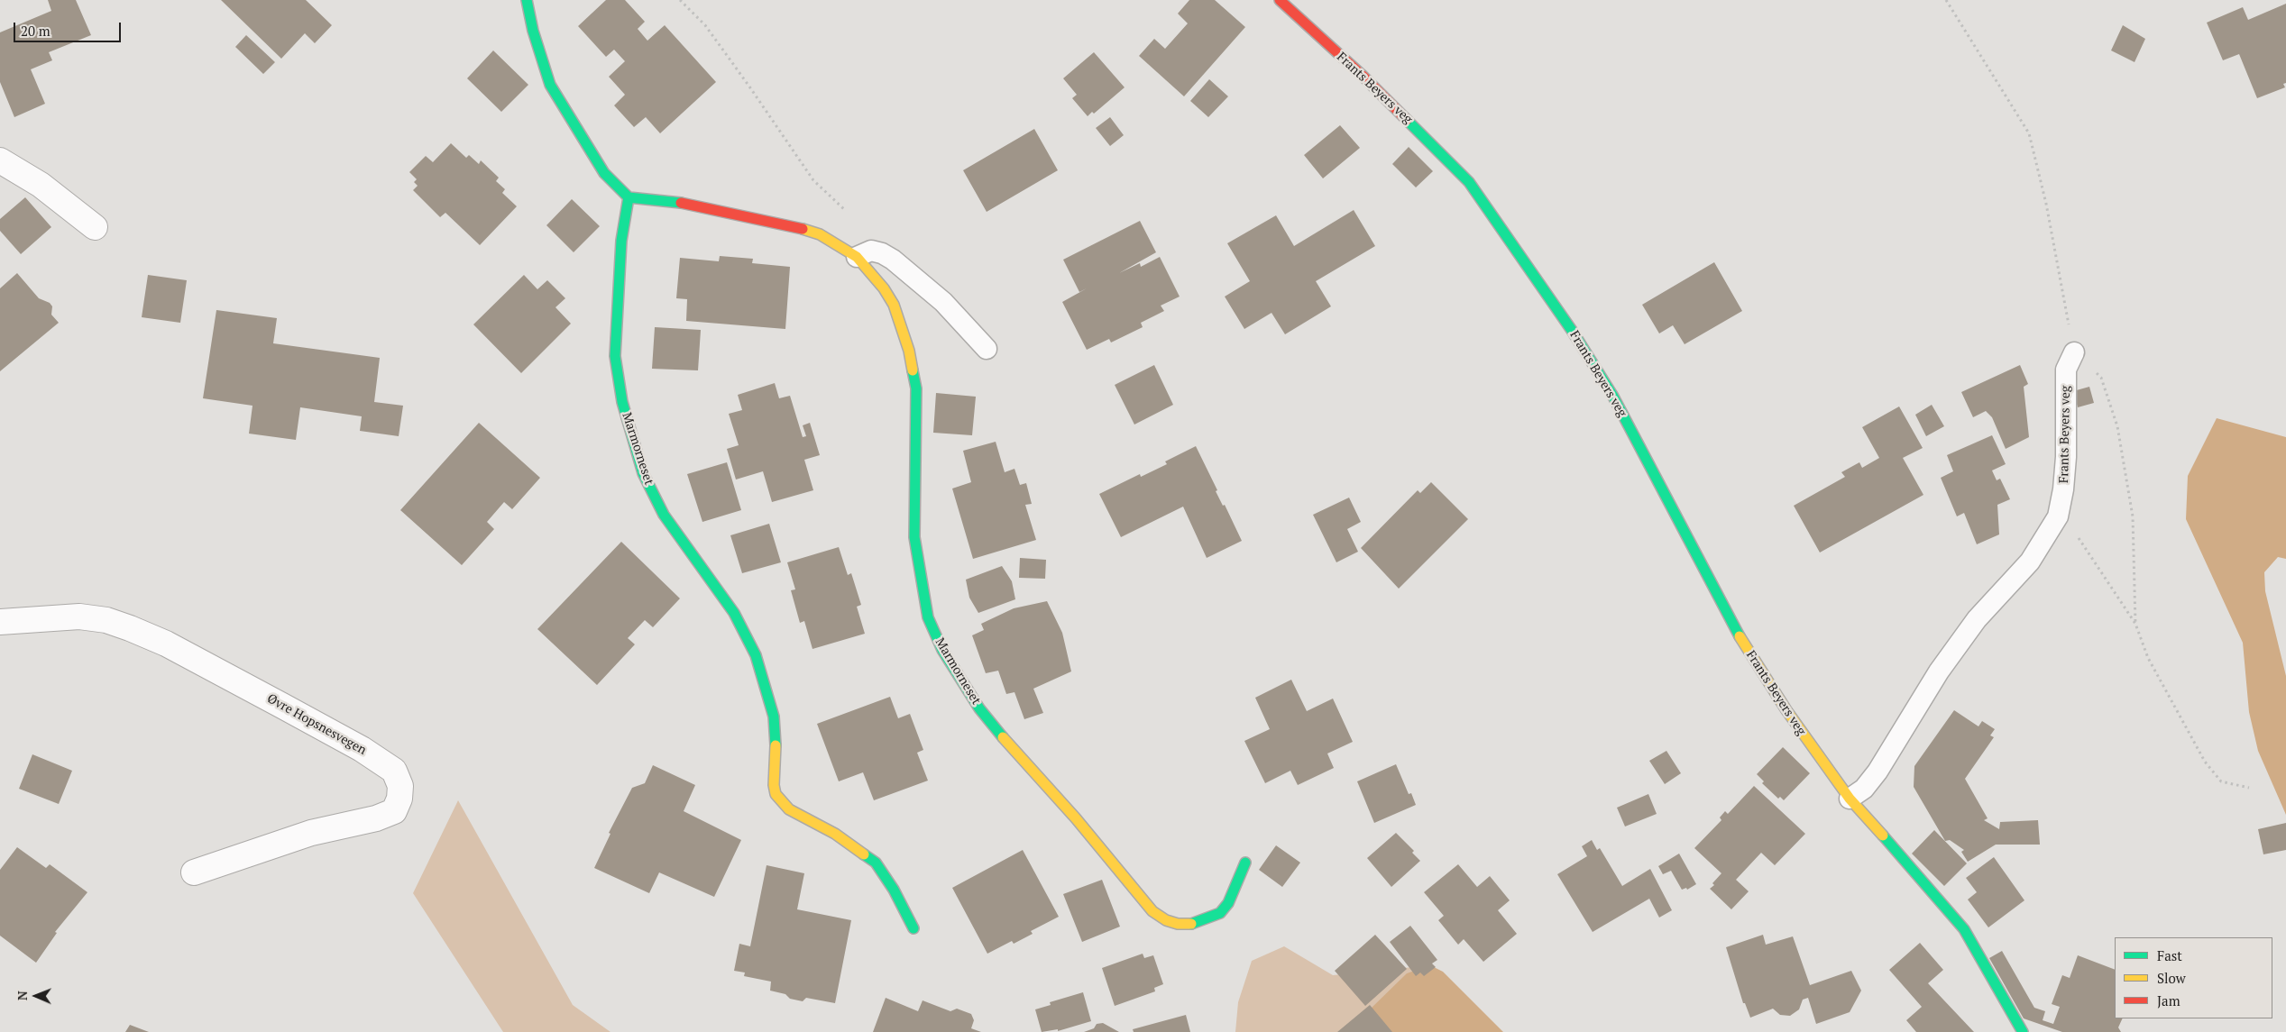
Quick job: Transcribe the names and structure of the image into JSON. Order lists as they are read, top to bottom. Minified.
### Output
{"streets":{"street":["Frants Beyers veg","Marmorneset","Øvre Hopsnesvegen"]},"legend":["Fast","Slow","Jam"],"scale_bar":"20 m","north":"left"}
